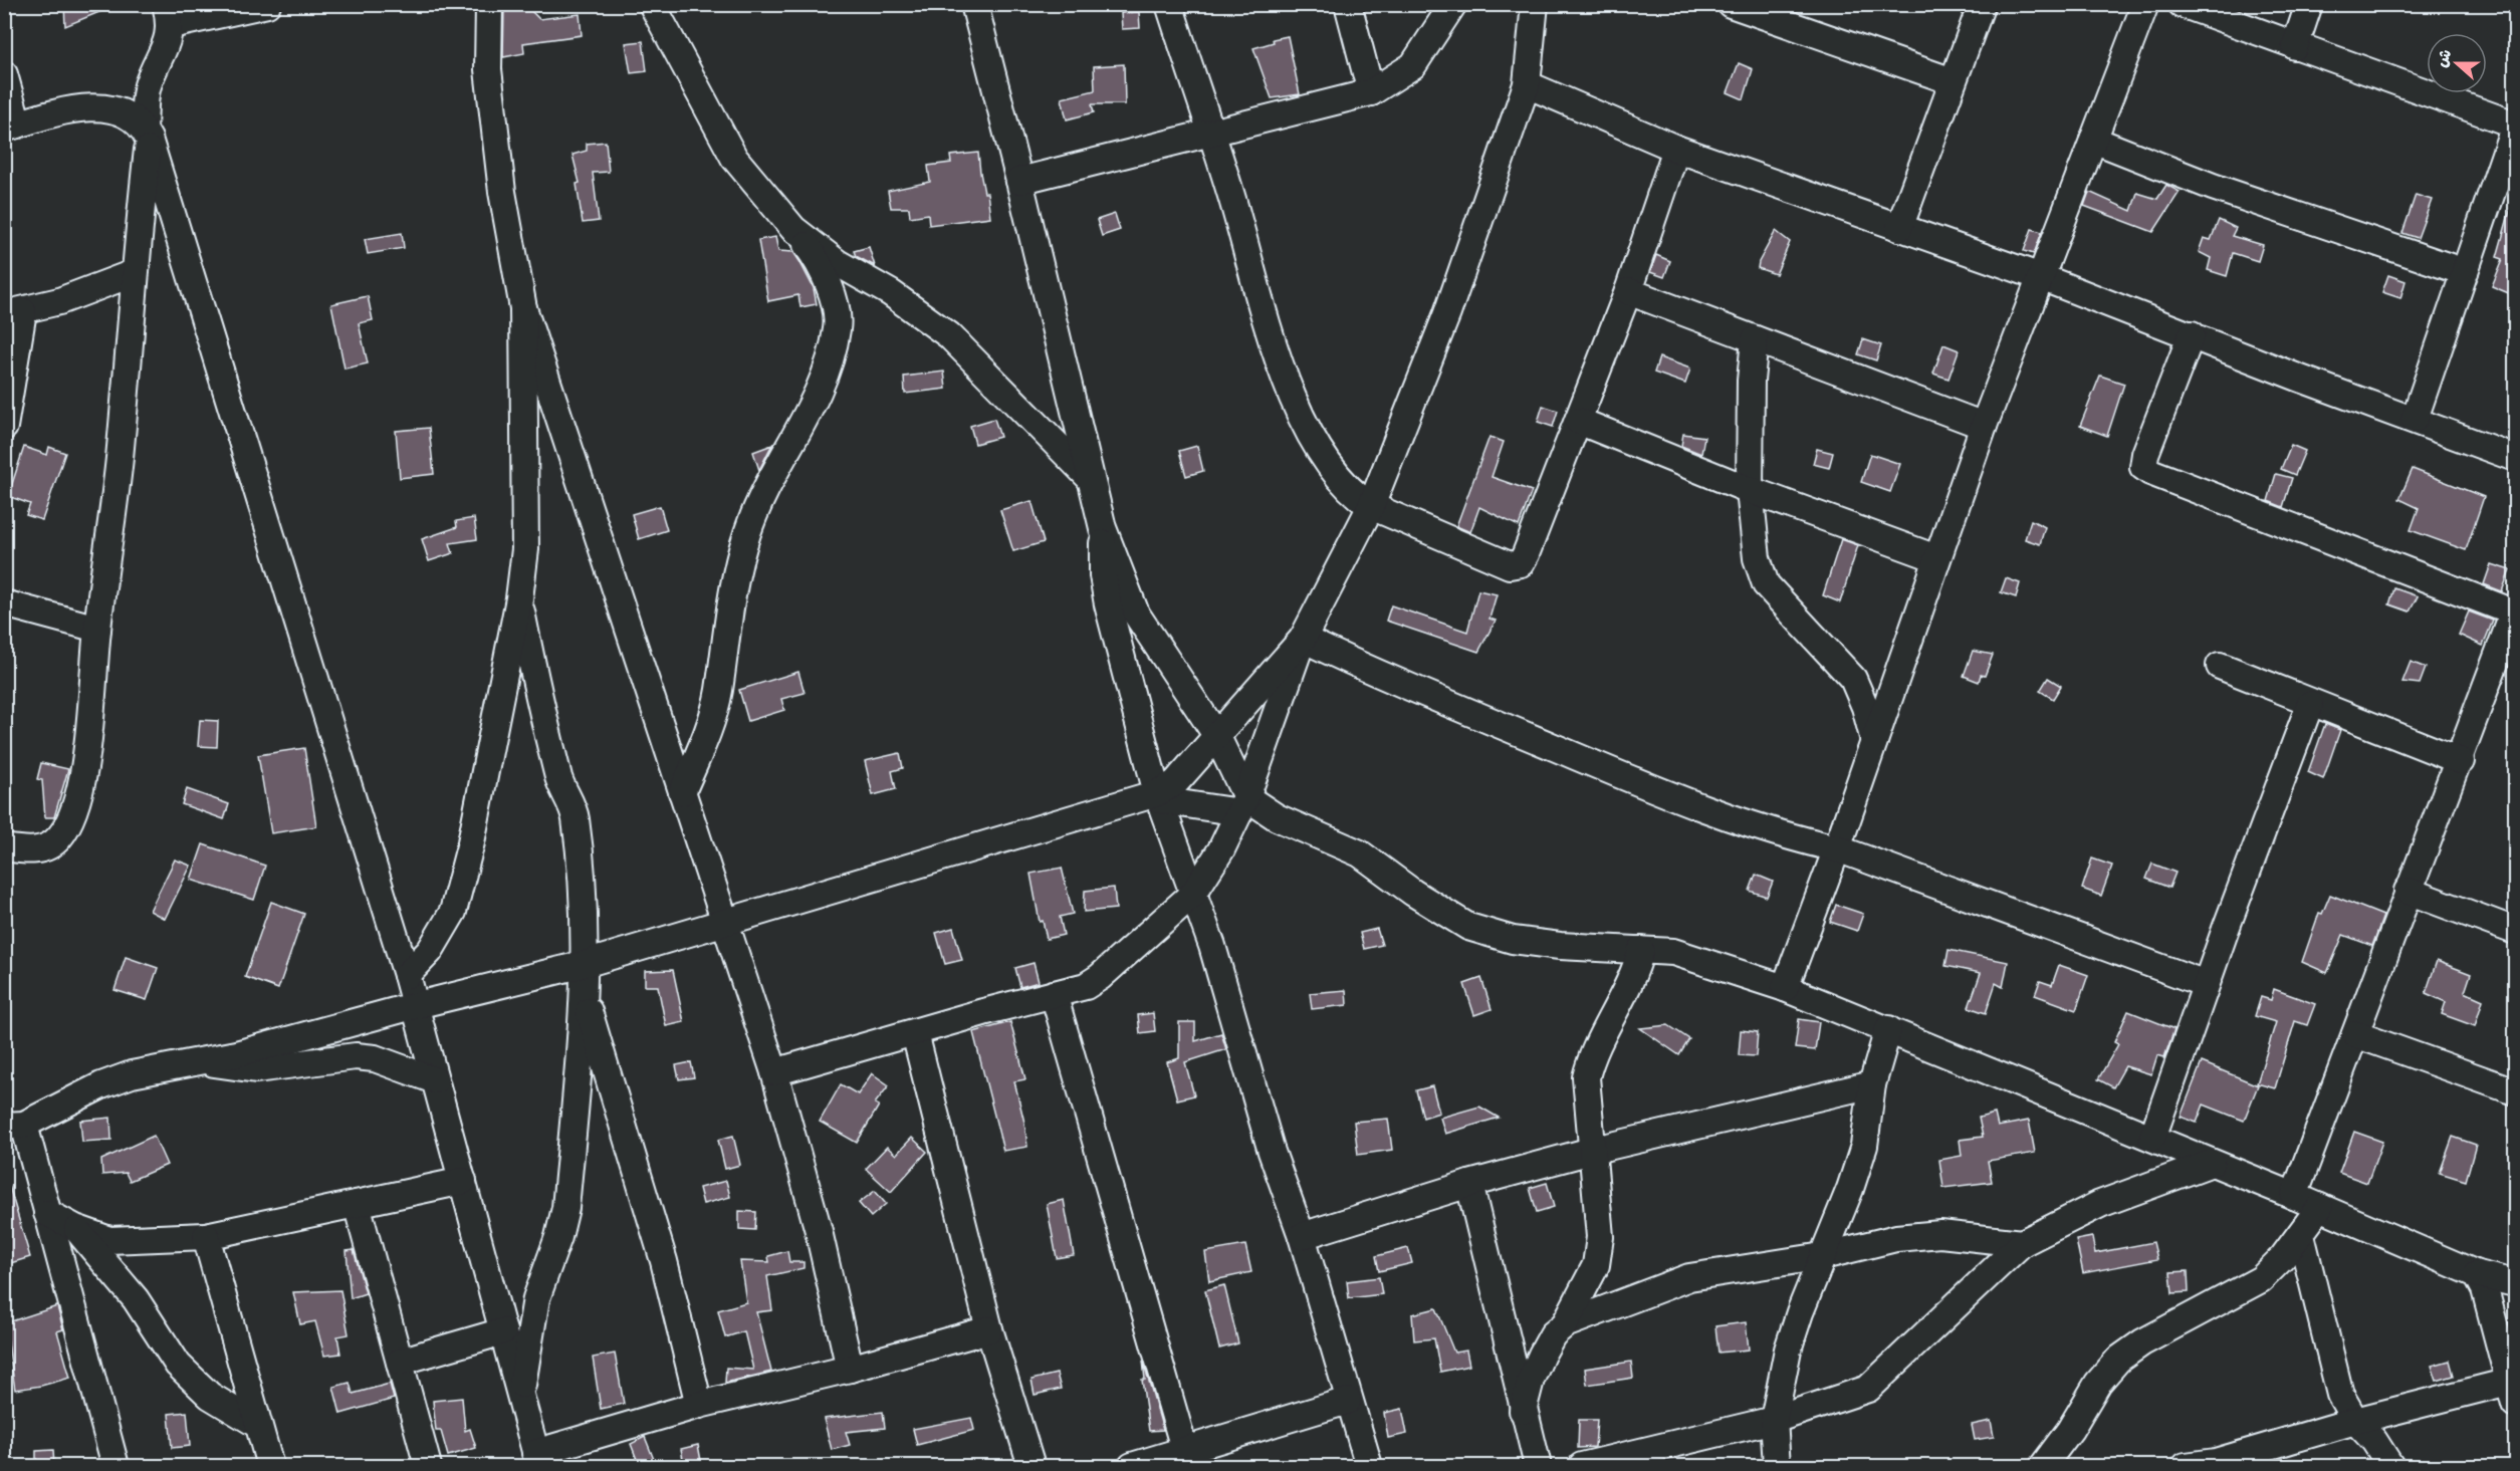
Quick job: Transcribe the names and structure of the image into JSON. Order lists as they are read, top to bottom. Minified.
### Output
{"north":"left"}
